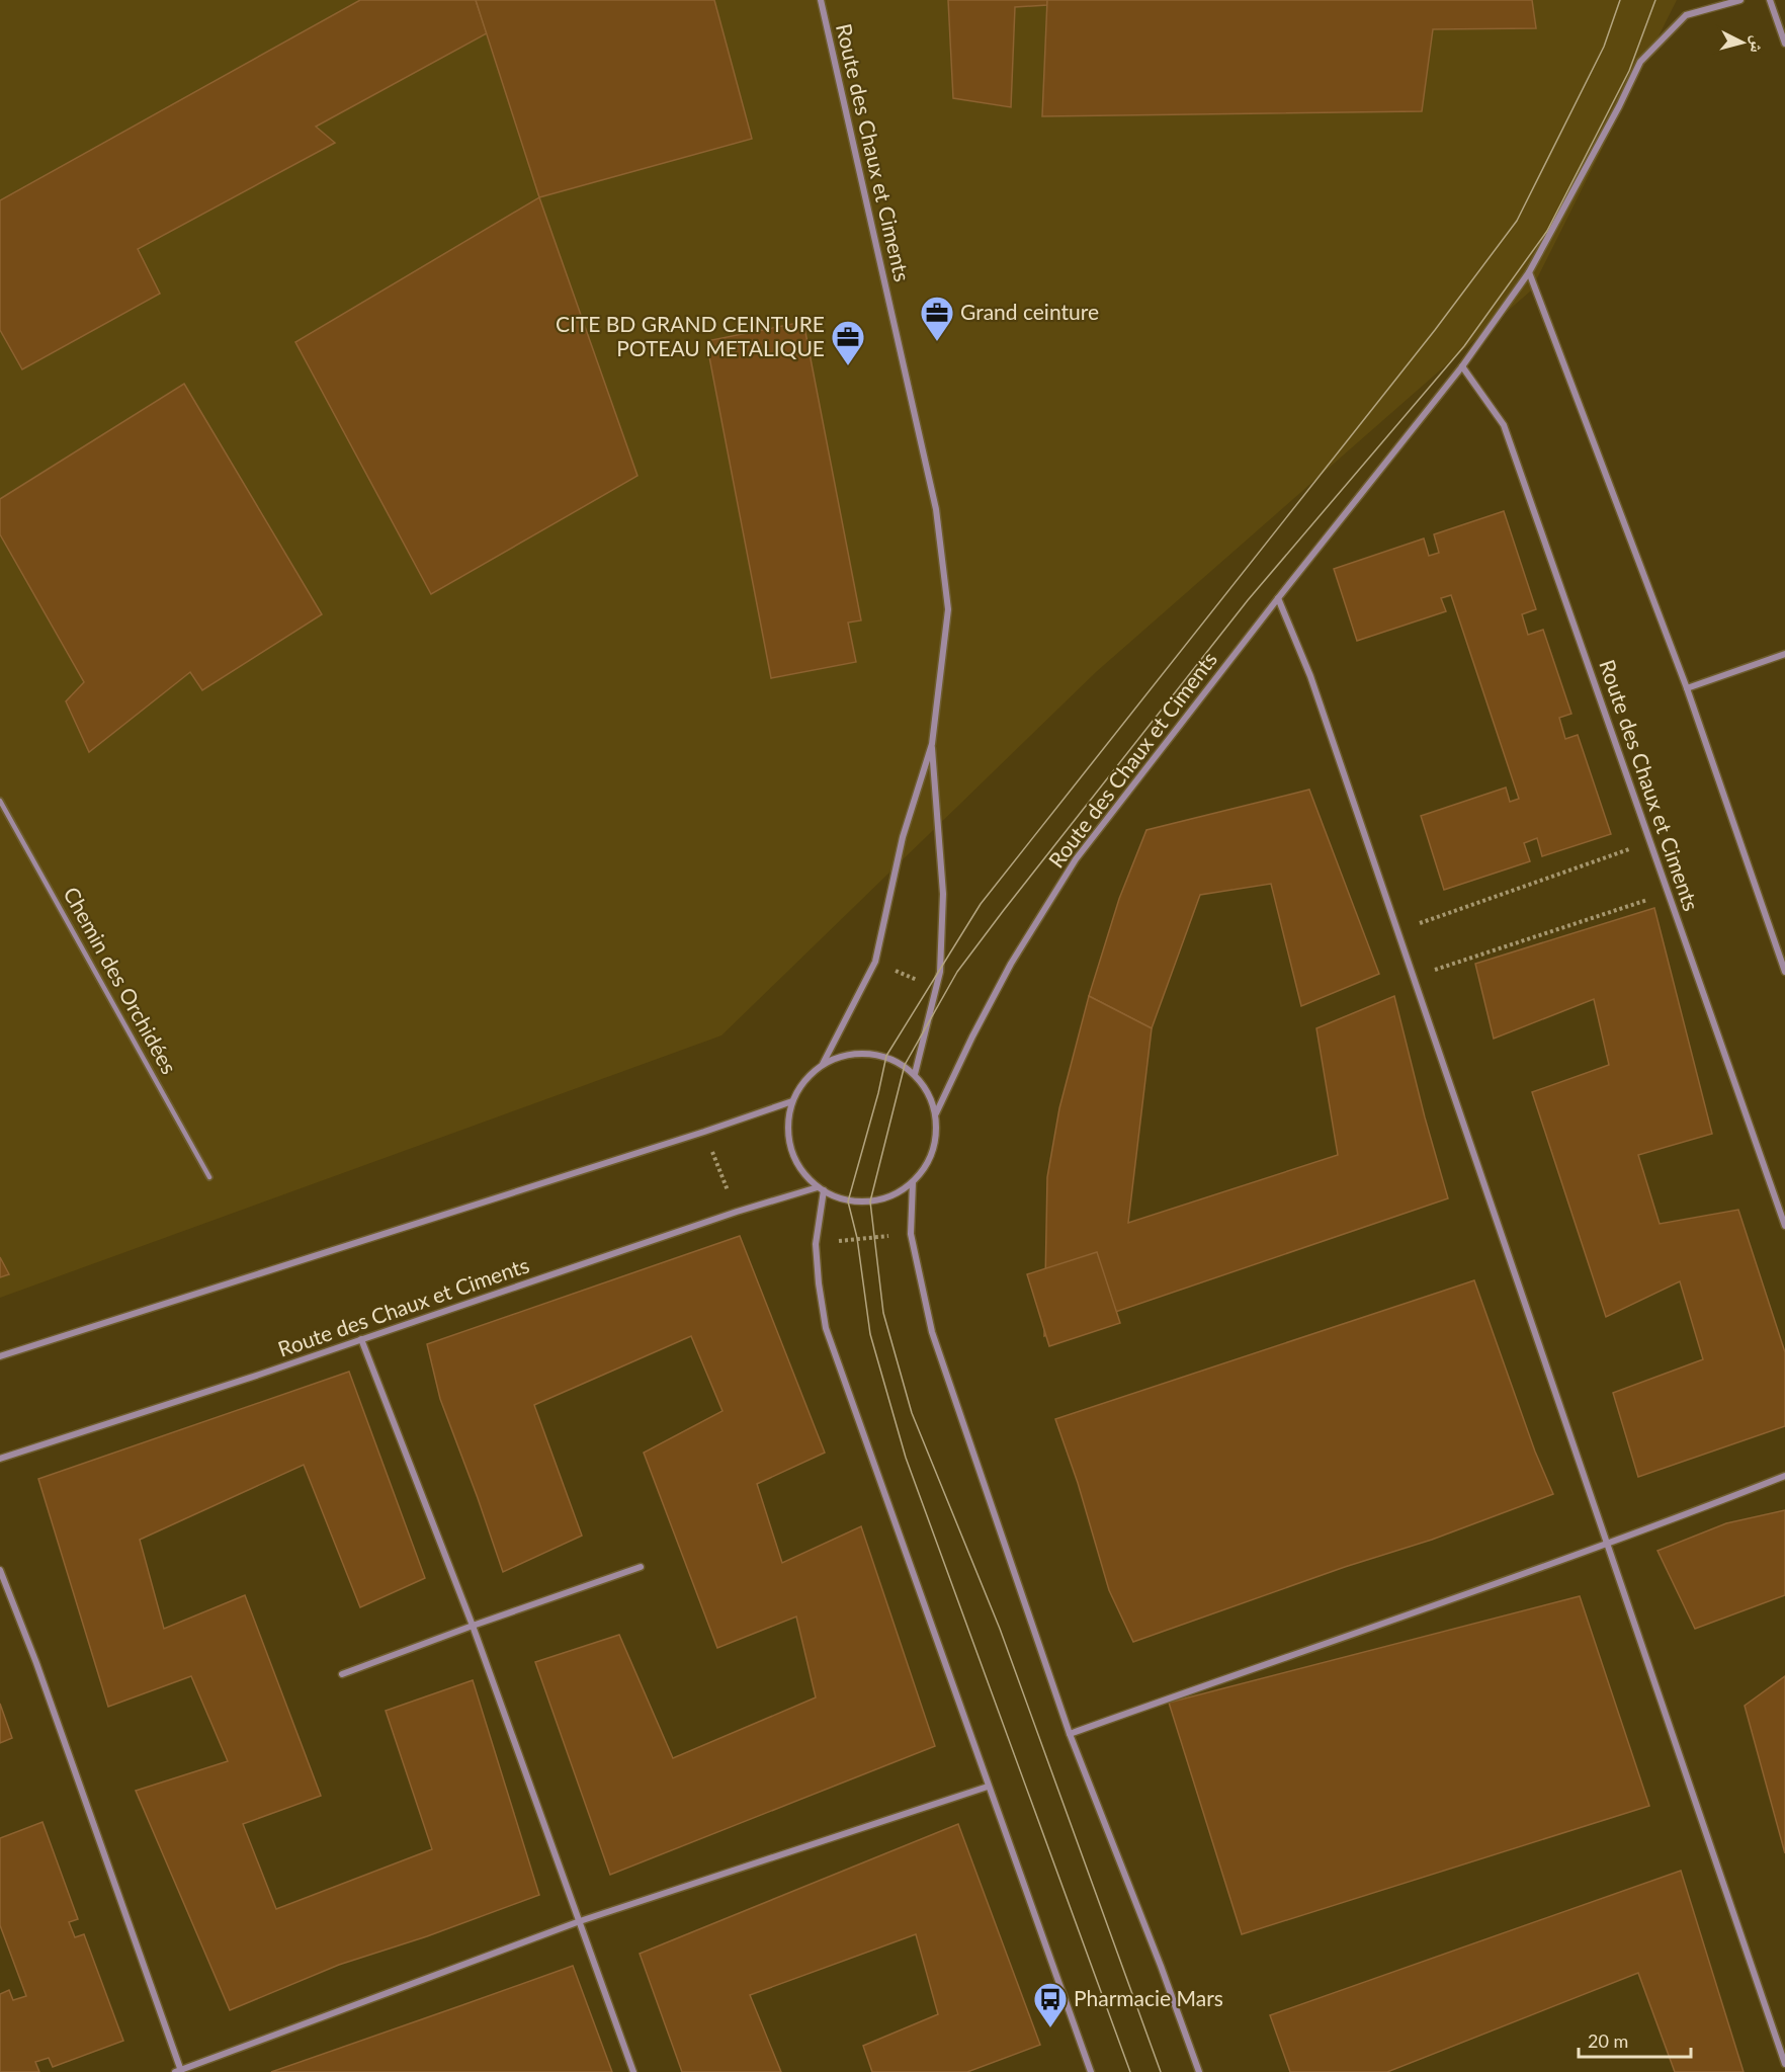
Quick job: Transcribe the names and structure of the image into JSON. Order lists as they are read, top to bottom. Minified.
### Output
{"streets":{"street":["Route des Chaux et Ciments"],"lane":["Chemin des Orchidées"]},"places":{"office":["Grand ceinture","CITE BD GRAND CEINTURE POTEAU METALIQUE"],"bus stop":["Pharmacie Mars"]},"scale_bar":"20 m","north":"right"}
